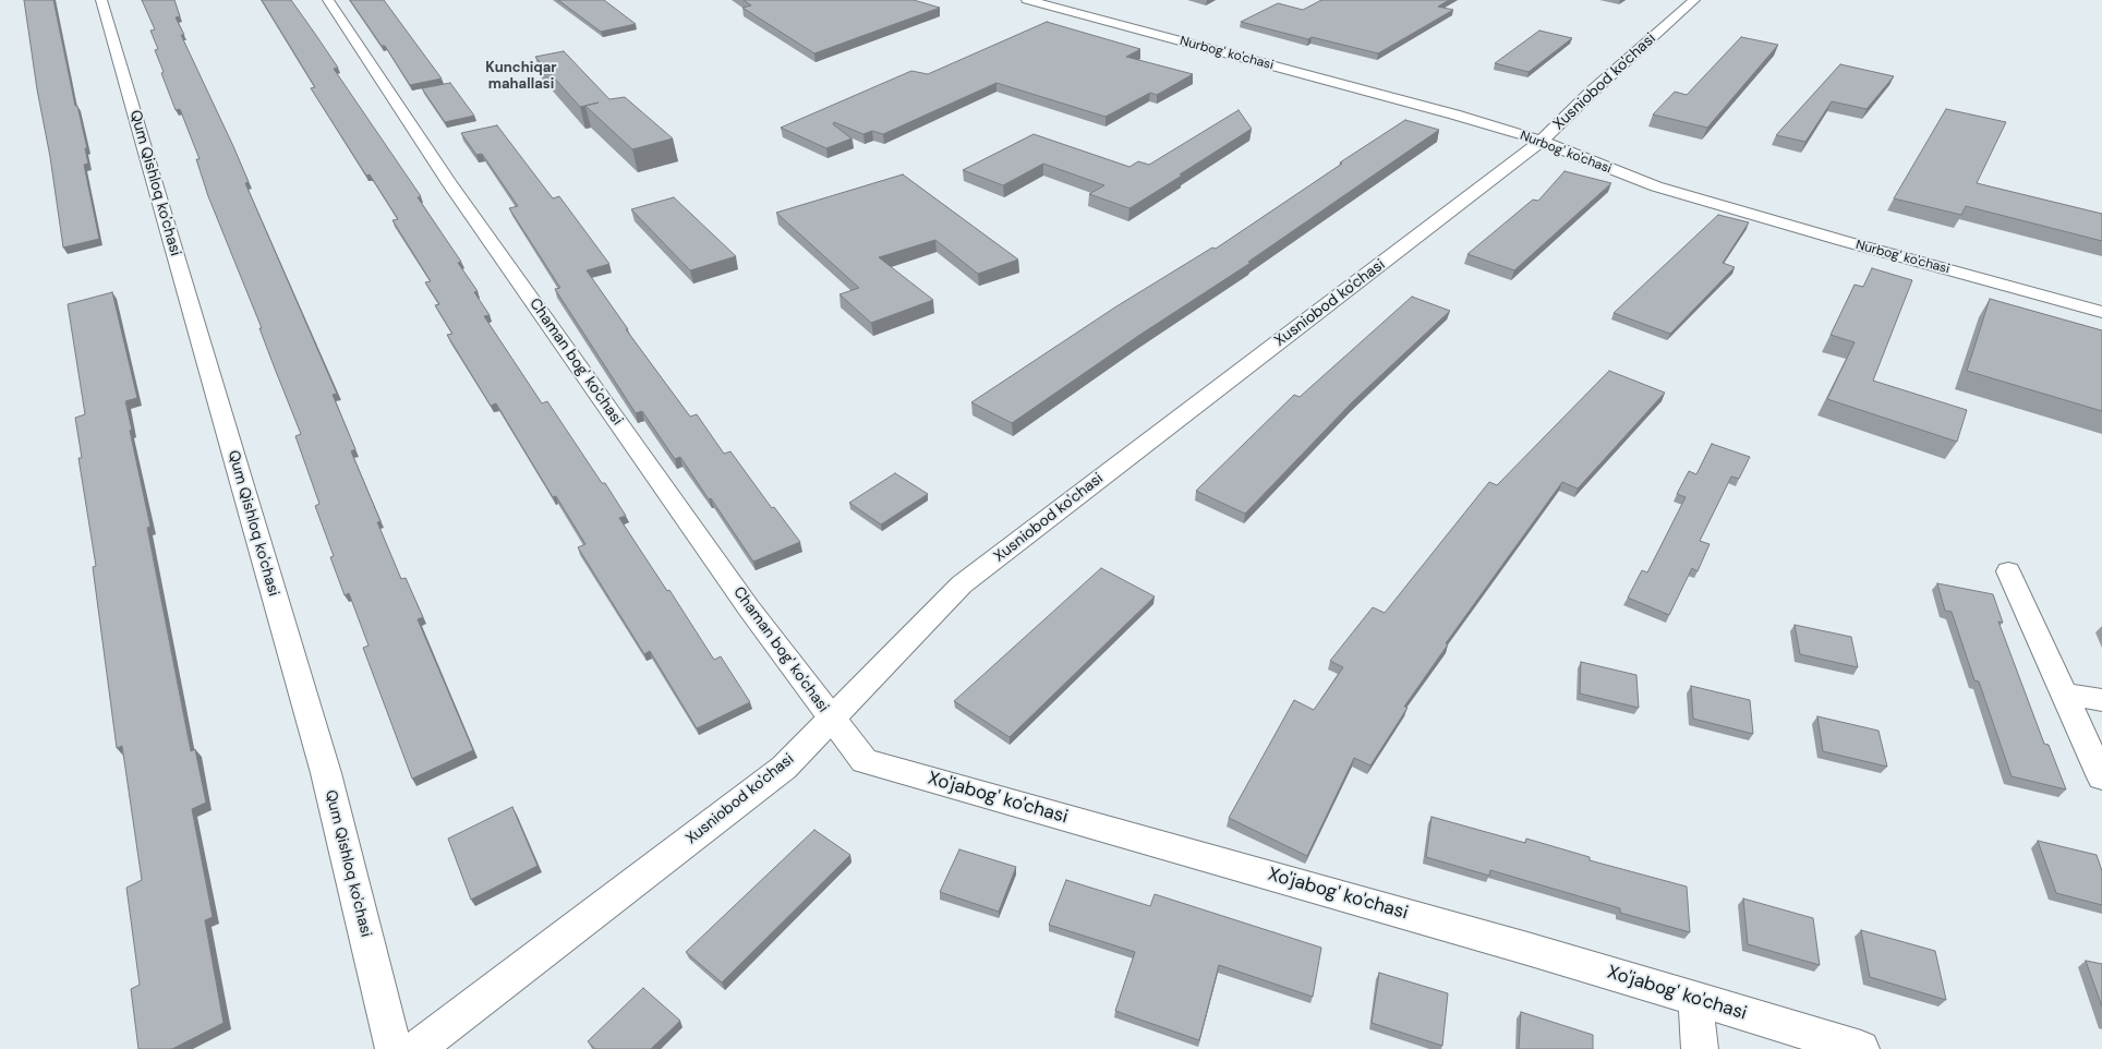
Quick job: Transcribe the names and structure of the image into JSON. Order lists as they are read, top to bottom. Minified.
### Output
{"streets":{"street":["Nurbog' ko'chasi","Xusniobod ko'chasi","Qum Qishloq ko'chasi","Chaman bog' ko'chasi","Xo'jabog' ko'chasi"]},"crossings":[["Nurbog' ko'chasi","Xusniobod ko'chasi"],["Xusniobod ko'chasi","Chaman bog' ko'chasi"],["Xusniobod ko'chasi","Xo'jabog' ko'chasi"],["Chaman bog' ko'chasi","Xo'jabog' ko'chasi"]],"districts":["Kunchiqar mahallasi"]}
